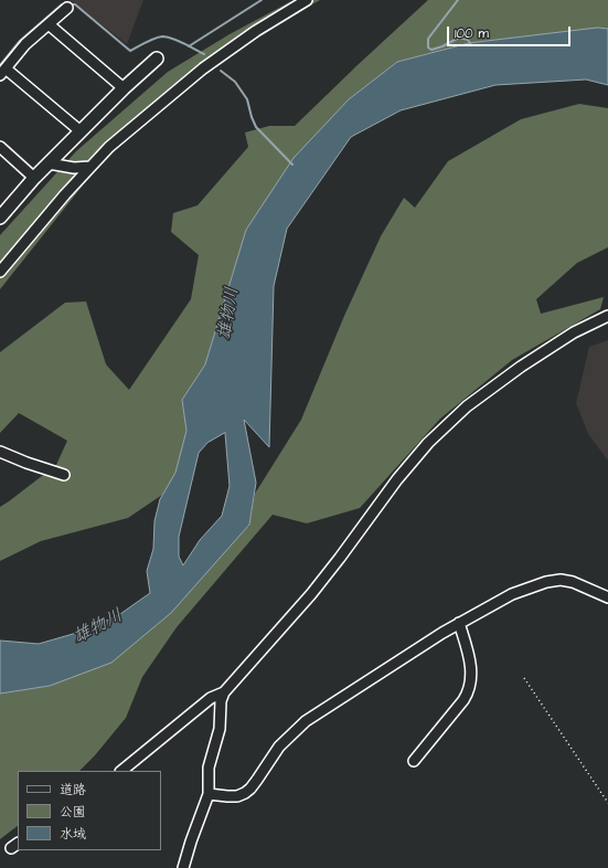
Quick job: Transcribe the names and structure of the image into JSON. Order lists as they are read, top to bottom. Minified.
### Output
{"water":["雄物川"],"legend":["道路","公園","水域"],"scale_bar":"100 m"}
